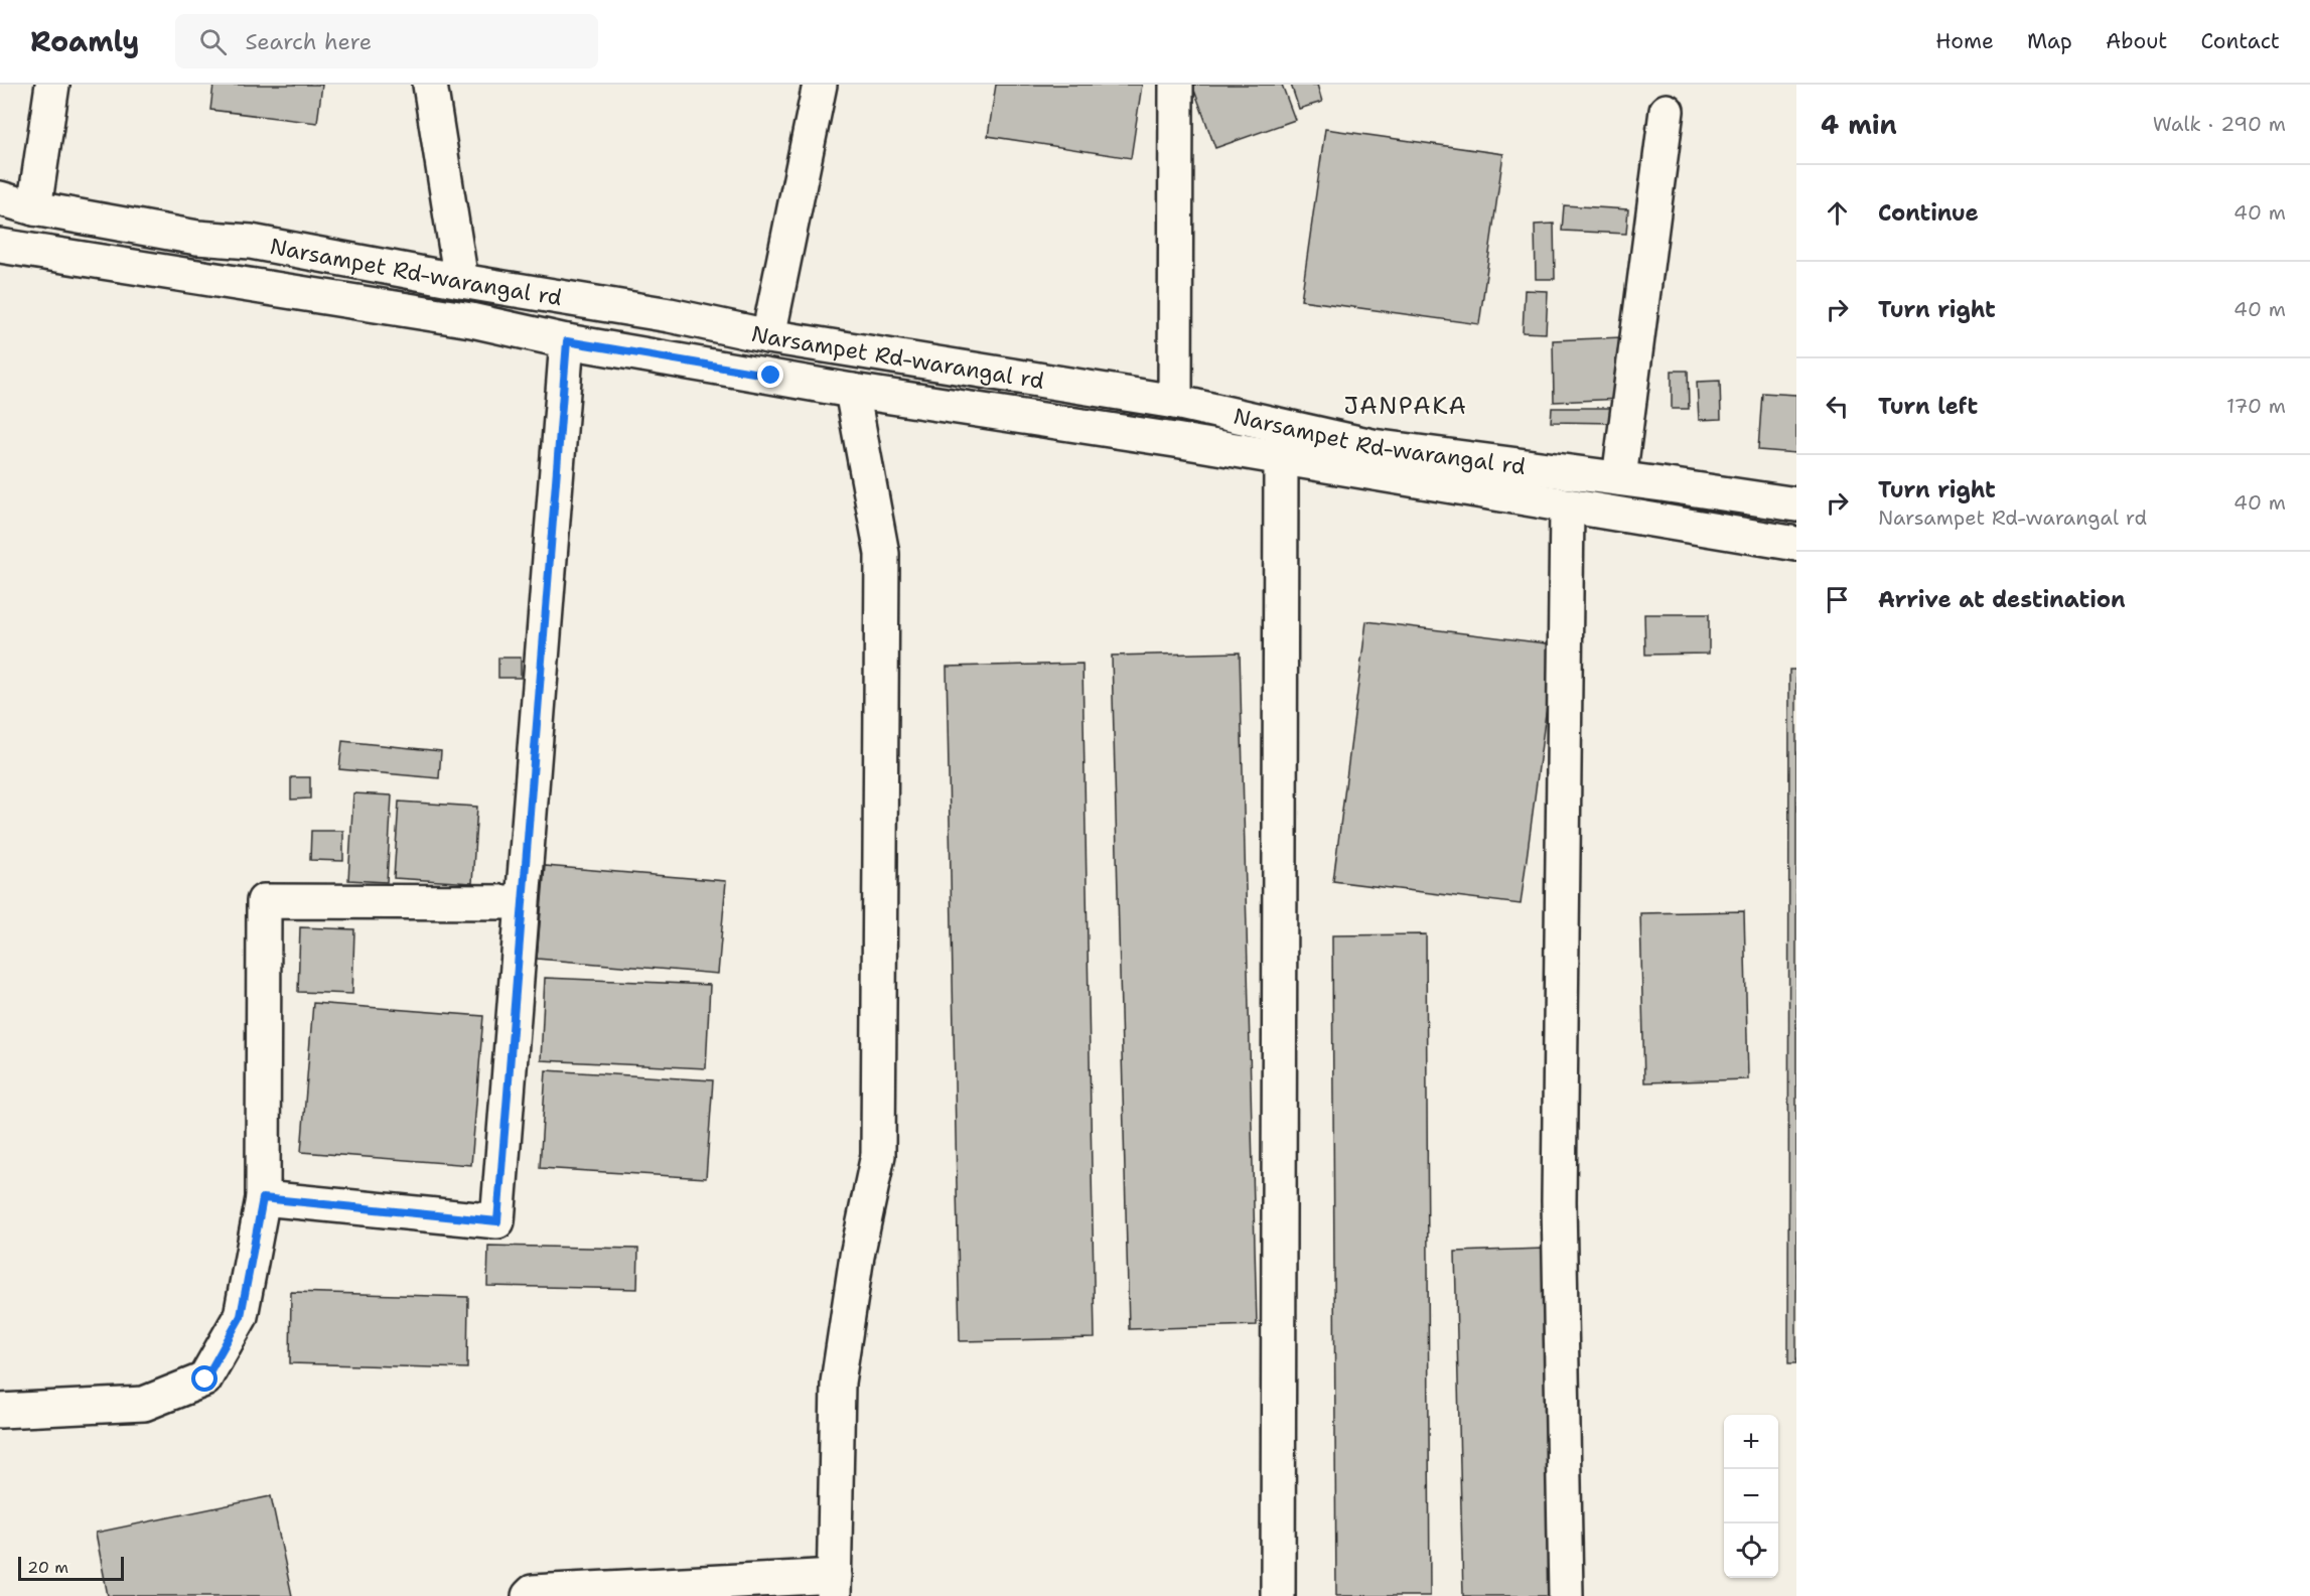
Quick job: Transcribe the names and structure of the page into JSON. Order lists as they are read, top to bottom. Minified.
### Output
{"streets":{"street":["Narsampet Rd-warangal rd"]},"districts":["JANPAKA"],"scale_bar":"20 m","page":{"header":"Roamly","search":"Search here","nav":["Home","Map","About","Contact"],"heading":["4 min","Walk · 290 m"],"list":[["Continue","40 m"],["Turn right","40 m"],["Turn left","170 m"],["Turn right","Narsampet Rd-warangal rd","40 m"],"Arrive at destination"],"map_buttons":["+","−"],"scale":"20 m"}}
